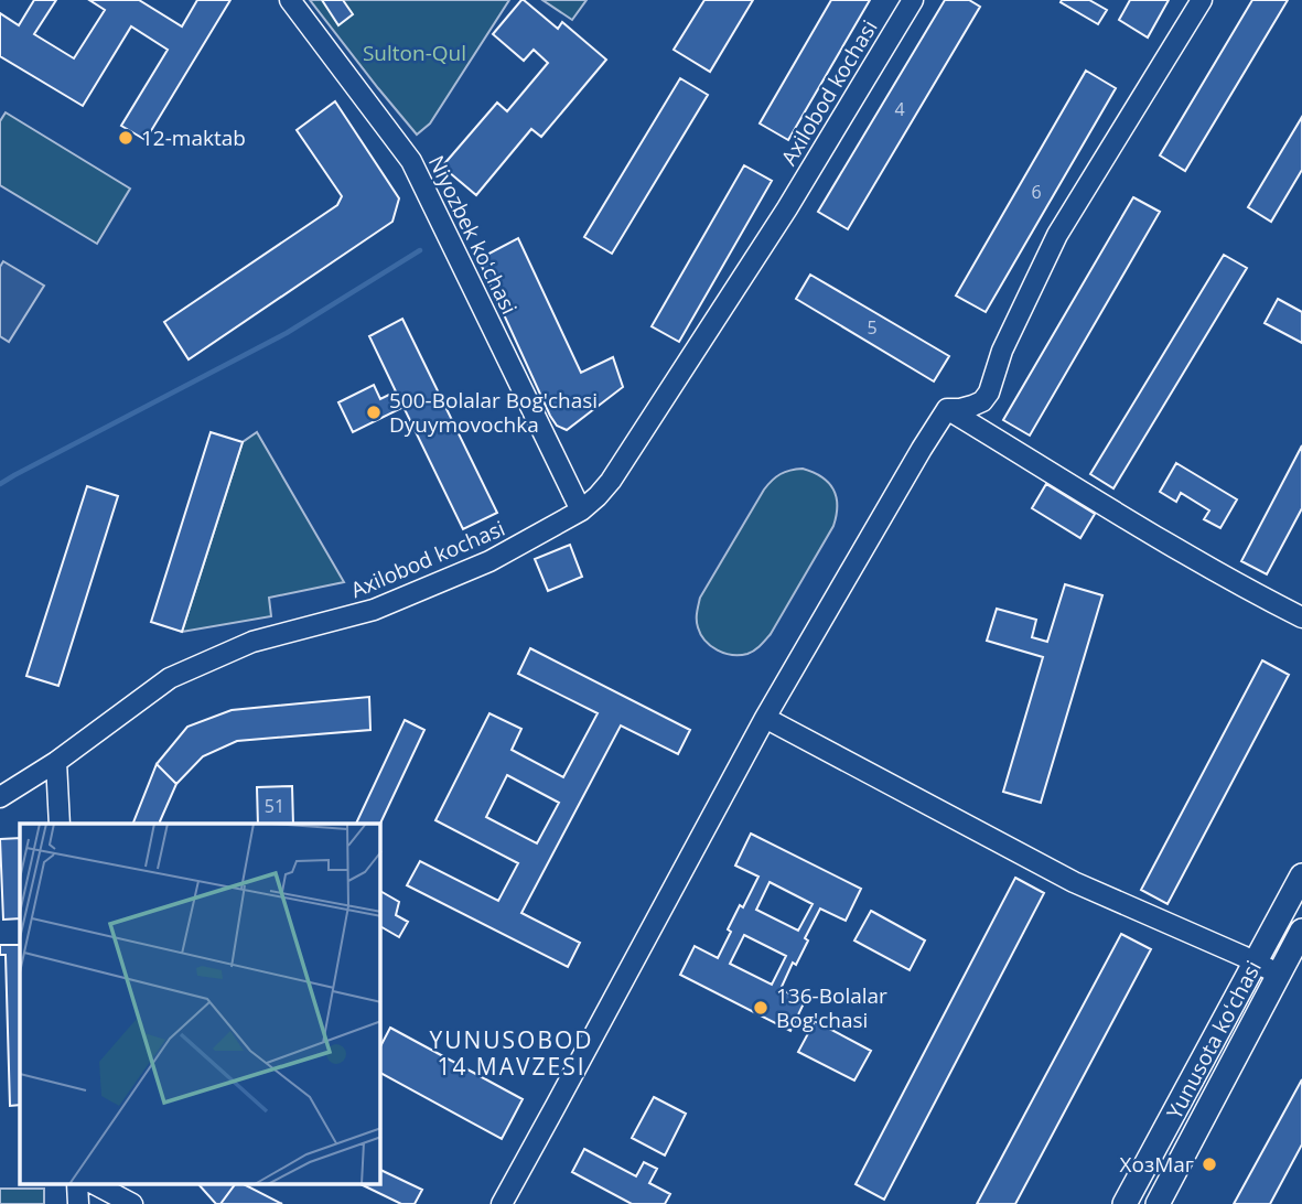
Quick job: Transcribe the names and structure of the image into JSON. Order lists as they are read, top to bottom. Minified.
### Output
{"streets":{"main road":["Yunusota koʻchasi"],"street":["Axilobod kochasi","Niyozbek koʻchasi"]},"crossings":[["Axilobod kochasi","Niyozbek koʻchasi"]],"districts":["YUNUSOBOD 14 MAVZESI"],"parks":["Sulton-Qul"],"places":["12-maktab","500-Bolalar Bog'chasi Dyuymovochka","136-Bolalar Bog'chasi","ХозМаг"],"house_numbers":["4","6","5","51"]}
